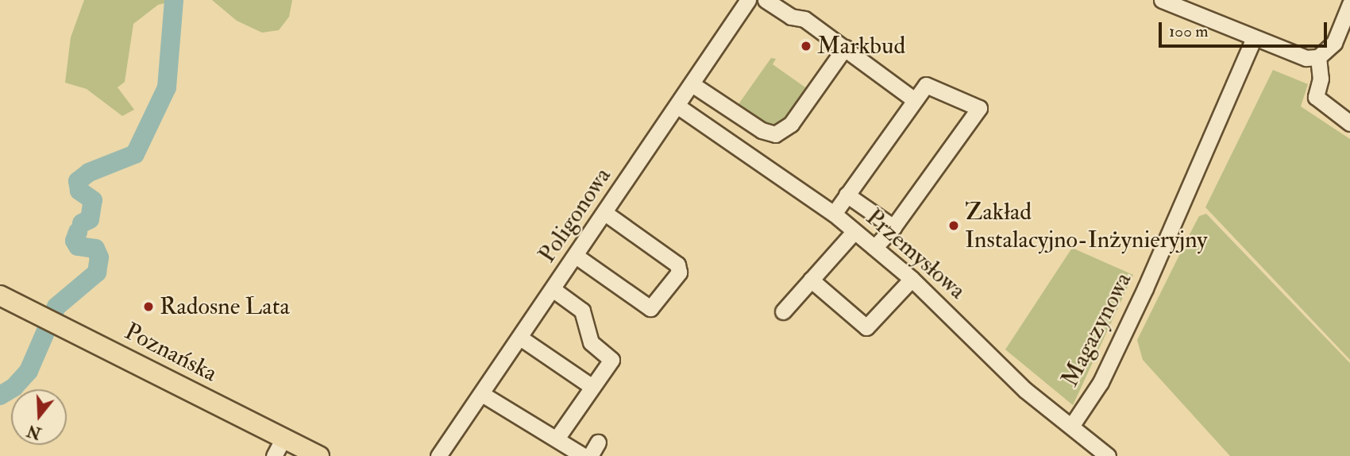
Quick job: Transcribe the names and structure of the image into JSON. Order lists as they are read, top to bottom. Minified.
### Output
{"streets":{"main road":["Poznańska"],"street":["Poligonowa","Przemysłowa","Magazynowa"]},"crossings":[["Poligonowa","Przemysłowa"],["Przemysłowa","Magazynowa"]],"places":["Markbud","Zakład Instalacyjno-Inżynieryjny","Radosne Lata"],"scale_bar":"100 m","north":"bottom"}
